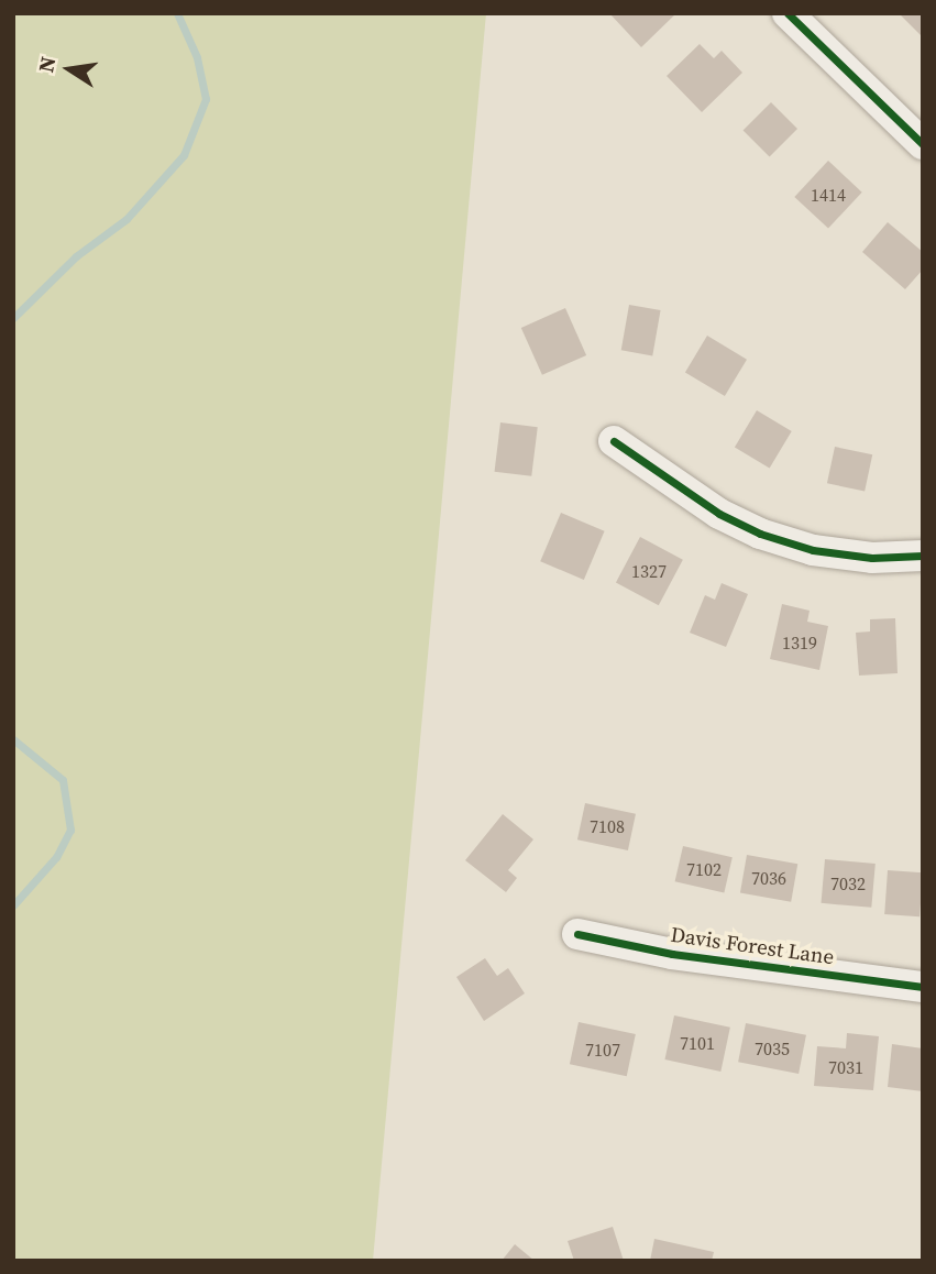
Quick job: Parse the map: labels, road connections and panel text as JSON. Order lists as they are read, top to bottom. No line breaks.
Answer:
{"streets":{"street":["Davis Forest Lane"]},"house_numbers":["1414","1327","1319","7108","7102","7036","7032","7101","7035","7107","7031"],"north":"left"}
